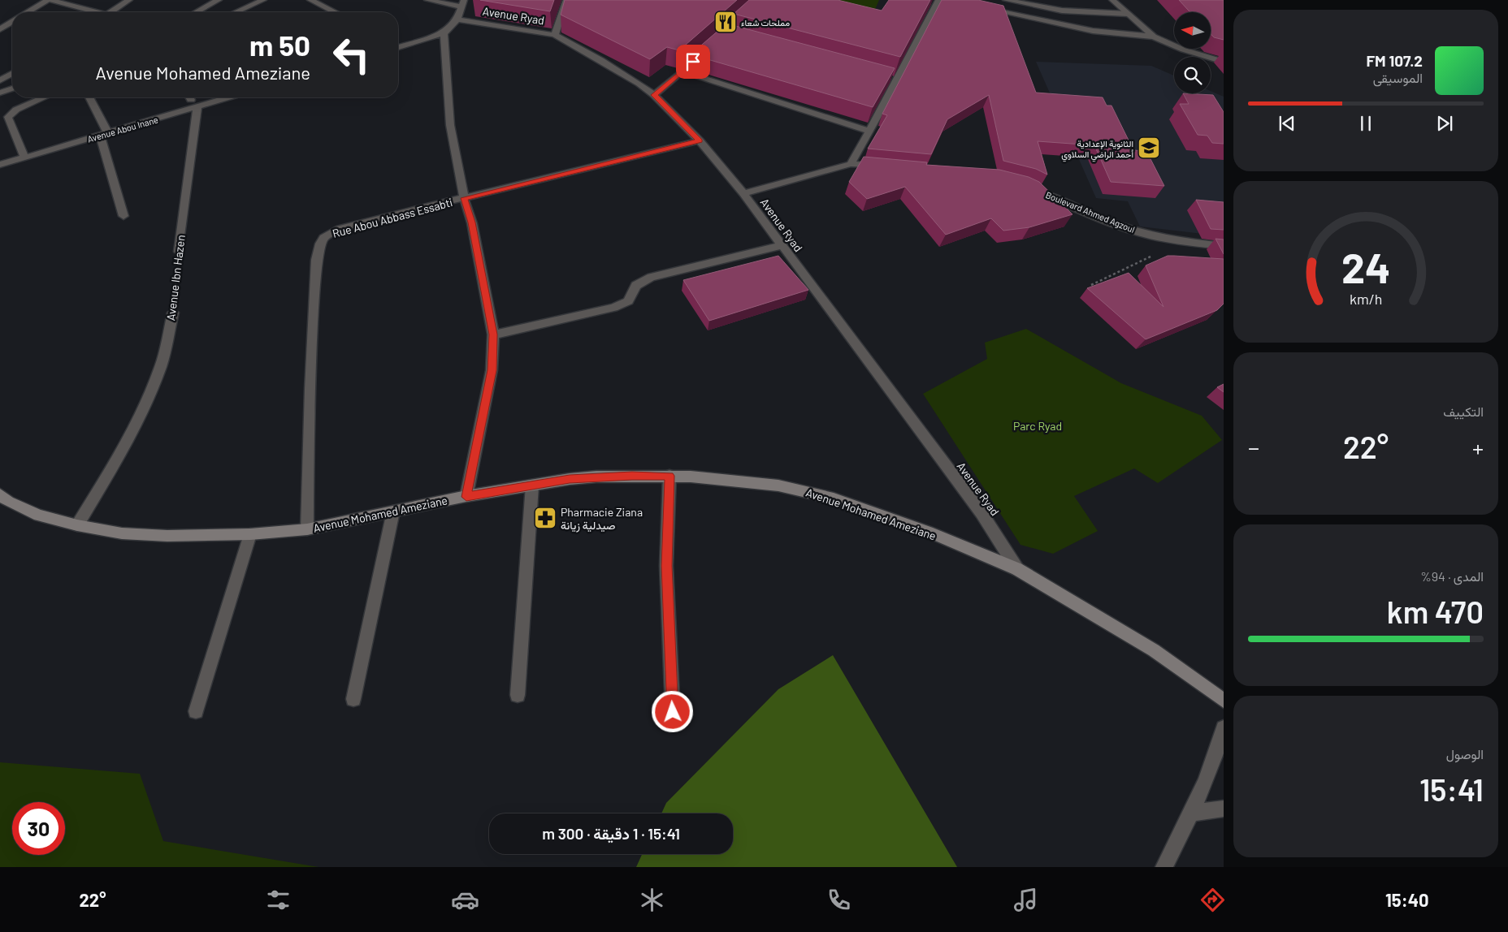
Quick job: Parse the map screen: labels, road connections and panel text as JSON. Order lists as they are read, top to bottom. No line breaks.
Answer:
{"streets":{"street":["Avenue Ryad","Avenue Abou Inane","Boulevard Ahmed Agzoul","Rue Abou Abbass Essabti","Avenue Ibn Hazen","Avenue Mohamed Ameziane"]},"crossings":[["Avenue Ryad","Rue Abou Abbass Essabti"],["Avenue Ryad","Avenue Mohamed Ameziane"],["Avenue Abou Inane","Avenue Ibn Hazen"],["Rue Abou Abbass Essabti","Avenue Mohamed Ameziane"],["Avenue Ibn Hazen","Avenue Mohamed Ameziane"]],"parks":["Parc Ryad"],"places":{"restaurant":["مملحات شعاء"],"school or university":["الثانوية الإعدادية أحمد الراضي السلاوي"],"pharmacy":["Pharmacie Ziana صيدلية زيانة"]},"north":"left","page":{"turn":["50 m","Avenue Mohamed Ameziane"],"song":["107.2 FM","الموسيقى"],"tile":["التكييف",["المدى · 94%","470 km"],["الوصول","15:41"]],"heat":["−","22°","+"],"limit":"30","trip":"15:41 · 1 دقيقة · 300 m","tabs":["15:40","22°"],"gauge":["24","km/h"]}}
